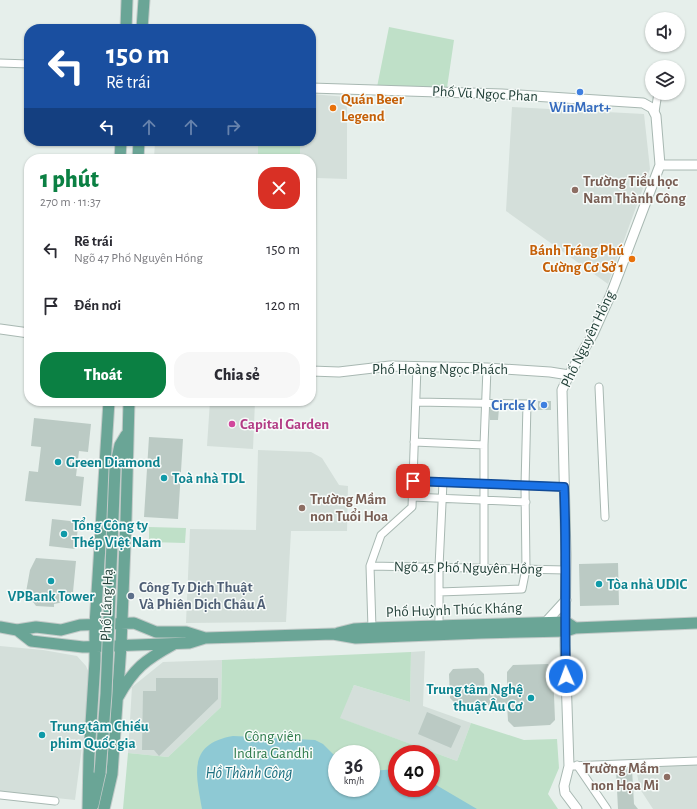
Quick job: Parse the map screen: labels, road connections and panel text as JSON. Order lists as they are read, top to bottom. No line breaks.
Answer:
{"streets":{"main road":["Phố Láng Hạ","Phố Huỳnh Thúc Kháng"],"street":["Phố Vũ Ngọc Phan","Phố Nguyên Hồng","Phố Hoàng Ngọc Phách","Ngõ 45 Phố Nguyên Hồng"]},"crossings":[["Phố Vũ Ngọc Phan","Phố Nguyên Hồng"],["Phố Nguyên Hồng","Phố Hoàng Ngọc Phách"],["Phố Nguyên Hồng","Ngõ 45 Phố Nguyên Hồng"],["Phố Nguyên Hồng","Phố Huỳnh Thúc Kháng"],["Phố Láng Hạ","Phố Huỳnh Thúc Kháng"]],"water":["Hồ Thành Công"],"parks":["Công viên Indira Gandhi"],"places":["WinMart+","Quán Beer Legend","Trường Tiểu học Nam Thành Công","Bánh Tráng Phú Cường Cơ Sở 1","Circle K","Capital Garden","Green Diamond","Toà nhà TDL","Trường Mầm non Tuổi Hoa","Tổng Công ty Thép Việt Nam","VPBank Tower","Tòa nhà UDIC","Công Ty Dịch Thuật Và Phiên Dịch Châu Á","Trung tâm Nghệ thuật Âu Cơ","Trung tâm Chiếu phim Quốc gia","Trường Mầm non Họa Mi"],"page":{"turn":["150 m","Rẽ trái"],"heading":["1 phút","270 m · 11:37"],"list":[{"name":"Rẽ trái","note":"Ngõ 47 Phố Nguyên Hồng","value":"150 m"},{"name":"Đến nơi","value":"120 m"}],"buttons":["Thoát","Chia sẻ"],"speed":"36 km/h","limit":"40"}}
